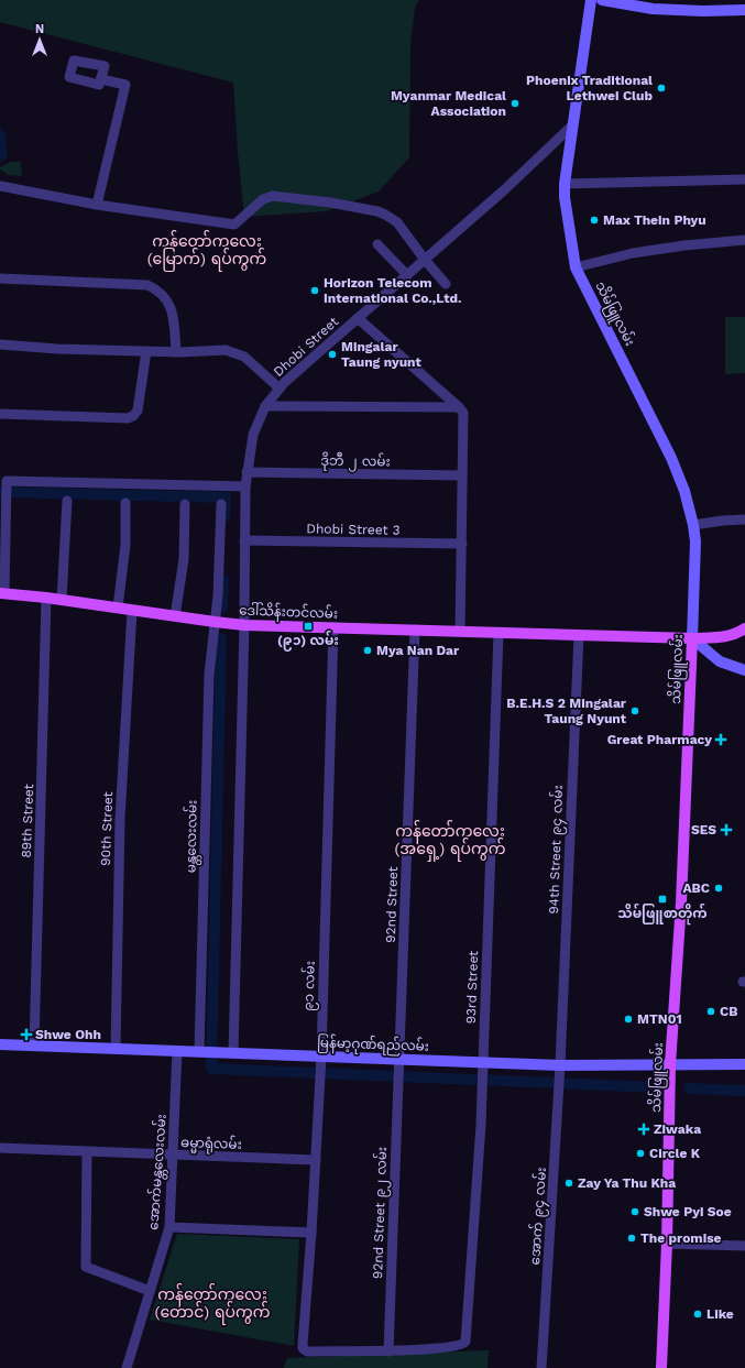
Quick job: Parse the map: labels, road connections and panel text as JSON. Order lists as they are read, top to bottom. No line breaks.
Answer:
{"streets":{"main road":["သိမ်ဖြူလမ်း","ဒေါ်သိန်းတင်လမ်း"],"street":["Dhobi Street","ဒိုဘီ ၂ လမ်း","Dhobi Street 3","89th Street","90th Street","မန္တလေးလမ်း","94th Street ၉၄ လမ်း","92nd Street","၉၁ လမ်း","93rd Street","မြန်မာ့ဂုဏ်ရည်လမ်း","ဓမ္မာရုံလမ်း","အောက်မန္တလေးလမ်း","92nd Street ၉၂ လမ်း","အောက် ၉၄ လမ်း"]},"crossings":[["သိမ်ဖြူလမ်း","Dhobi Street"],["သိမ်ဖြူလမ်း","ဒေါ်သိန်းတင်လမ်း"],["သိမ်ဖြူလမ်း","မြန်မာ့ဂုဏ်ရည်လမ်း"],["Dhobi Street","ဒိုဘီ ၂ လမ်း"],["Dhobi Street","Dhobi Street 3"],["Dhobi Street","ဒေါ်သိန်းတင်လမ်း"],["ဒေါ်သိန်းတင်လမ်း","89th Street"],["ဒေါ်သိန်းတင်လမ်း","90th Street"],["ဒေါ်သိန်းတင်လမ်း","မန္တလေးလမ်း"],["ဒေါ်သိန်းတင်လမ်း","94th Street ၉၄ လမ်း"],["ဒေါ်သိန်းတင်လမ်း","92nd Street"],["ဒေါ်သိန်းတင်လမ်း","၉၁ လမ်း"],["ဒေါ်သိန်းတင်လမ်း","93rd Street"],["89th Street","မြန်မာ့ဂုဏ်ရည်လမ်း"],["90th Street","မြန်မာ့ဂုဏ်ရည်လမ်း"],["မန္တလေးလမ်း","မြန်မာ့ဂုဏ်ရည်လမ်း"],["94th Street ၉၄ လမ်း","မြန်မာ့ဂုဏ်ရည်လမ်း"],["94th Street ၉၄ လမ်း","အောက် ၉၄ လမ်း"],["92nd Street","မြန်မာ့ဂုဏ်ရည်လမ်း"],["92nd Street","92nd Street ၉၂ လမ်း"],["၉၁ လမ်း","93rd Street"],["၉၁ လမ်း","မြန်မာ့ဂုဏ်ရည်လမ်း"],["၉၁ လမ်း","ဓမ္မာရုံလမ်း"],["၉၁ လမ်း","92nd Street ၉၂ လမ်း"],["93rd Street","မြန်မာ့ဂုဏ်ရည်လမ်း"],["93rd Street","92nd Street ၉၂ လမ်း"],["မြန်မာ့ဂုဏ်ရည်လမ်း","အောက်မန္တလေးလမ်း"],["မြန်မာ့ဂုဏ်ရည်လမ်း","အောက် ၉၄ လမ်း"],["ဓမ္မာရုံလမ်း","အောက်မန္တလေးလမ်း"]],"districts":["ကန်တော်ကလေး (မြောက်) ရပ်ကွက်","ကန်တော်ကလေး (အရှေ့) ရပ်ကွက်","ကန်တော်ကလေး (တောင်) ရပ်ကွက်"],"places":{"other":["Phoenix Traditional Lethwei Club","Myanmar Medical Association","Max Thein Phyu","Horizon Telecom International Co.,Ltd.","Mingalar Taung nyunt","Mya Nan Dar","B.E.H.S 2 Mingalar Taung Nyunt","ABC","CB","MTN01","Circle K","Zay Ya Thu Kha","Shwe Pyi Soe","The promise","Like"],"transit":["(၉၁) လမ်း","သိမ်ဖြူစာတိုက်"],"health":["Great Pharmacy","SES","Shwe Ohh","Ziwaka"]},"north":"top"}
